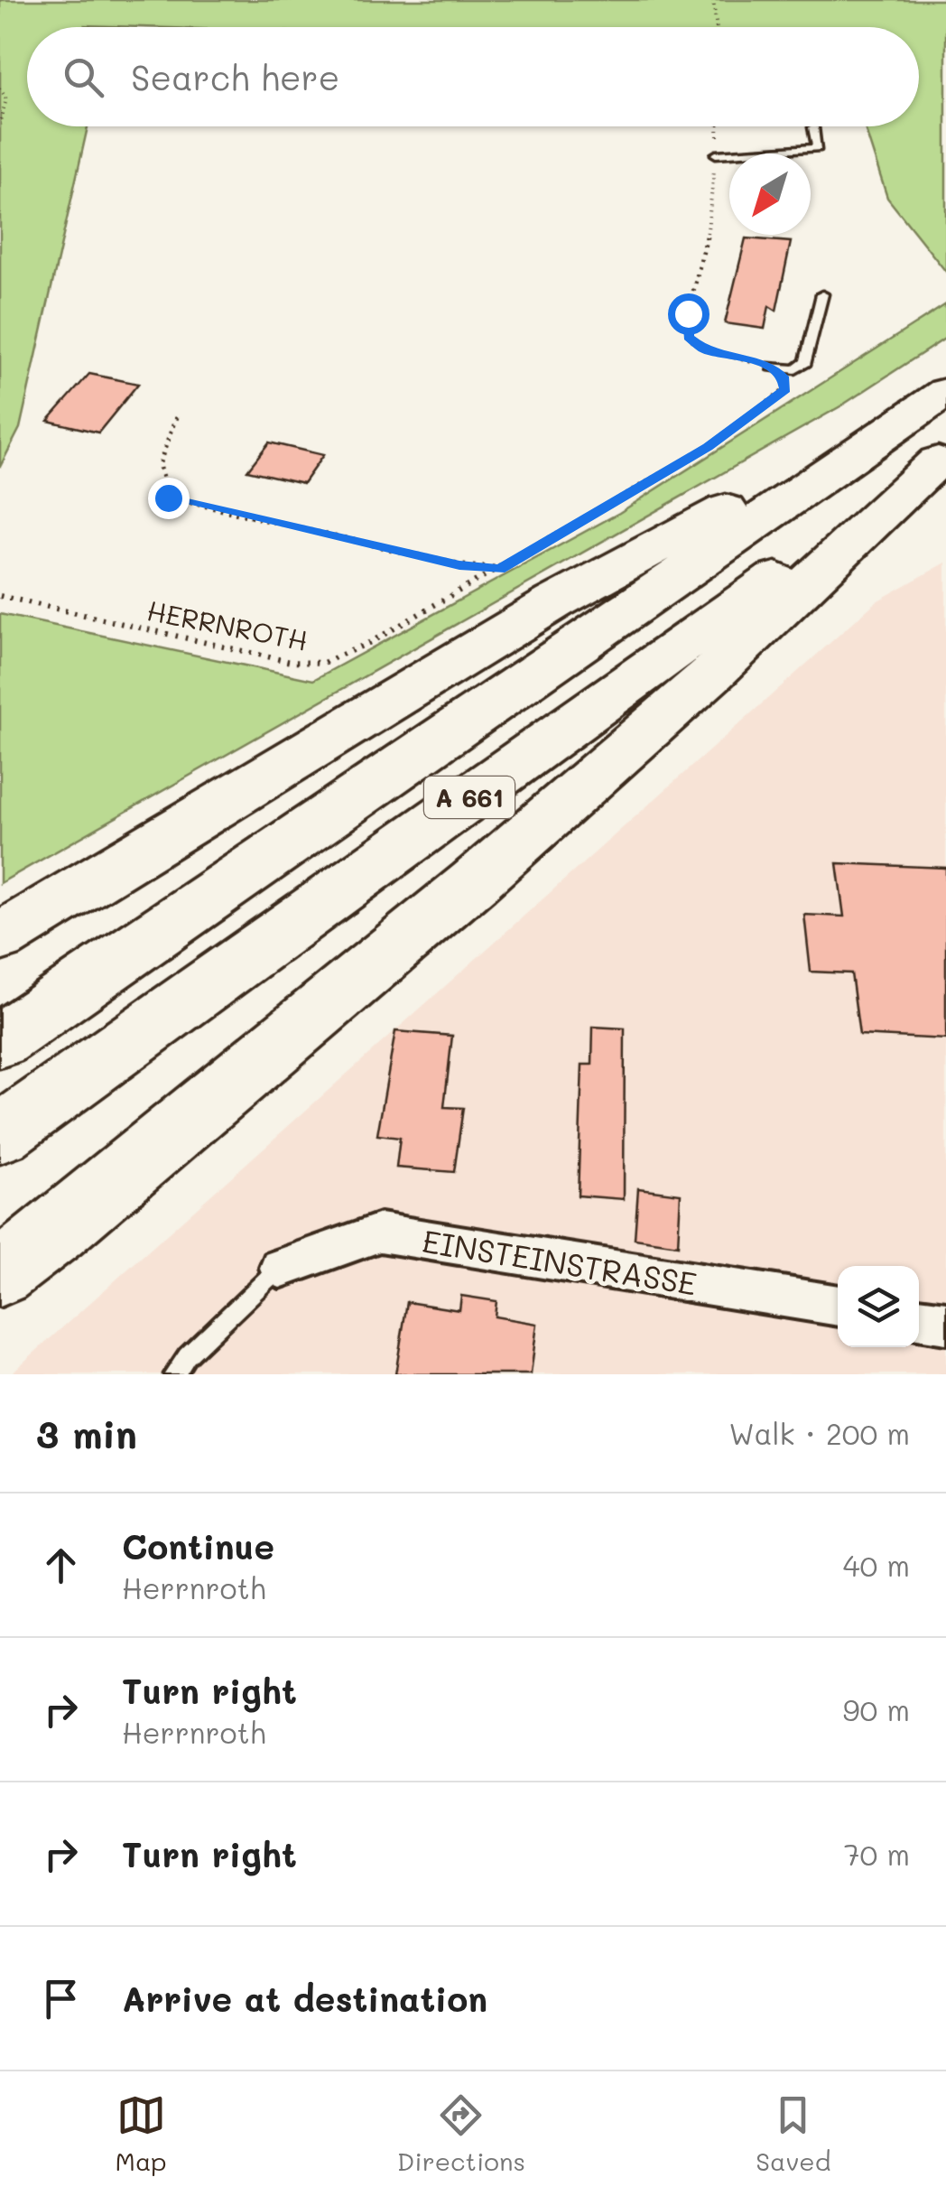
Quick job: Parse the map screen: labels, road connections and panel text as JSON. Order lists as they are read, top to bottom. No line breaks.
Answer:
{"streets":{"highway":["A 661"],"street":["EINSTEINSTRASSE"],"path":["HERRNROTH"]},"north":"bottom left","page":{"search":"Search here","heading":["3 min","Walk · 200 m"],"list":[["Continue","Herrnroth","40 m"],["Turn right","Herrnroth","90 m"],["Turn right","70 m"],"Arrive at destination"],"nav":["Map","Directions","Saved"]}}
